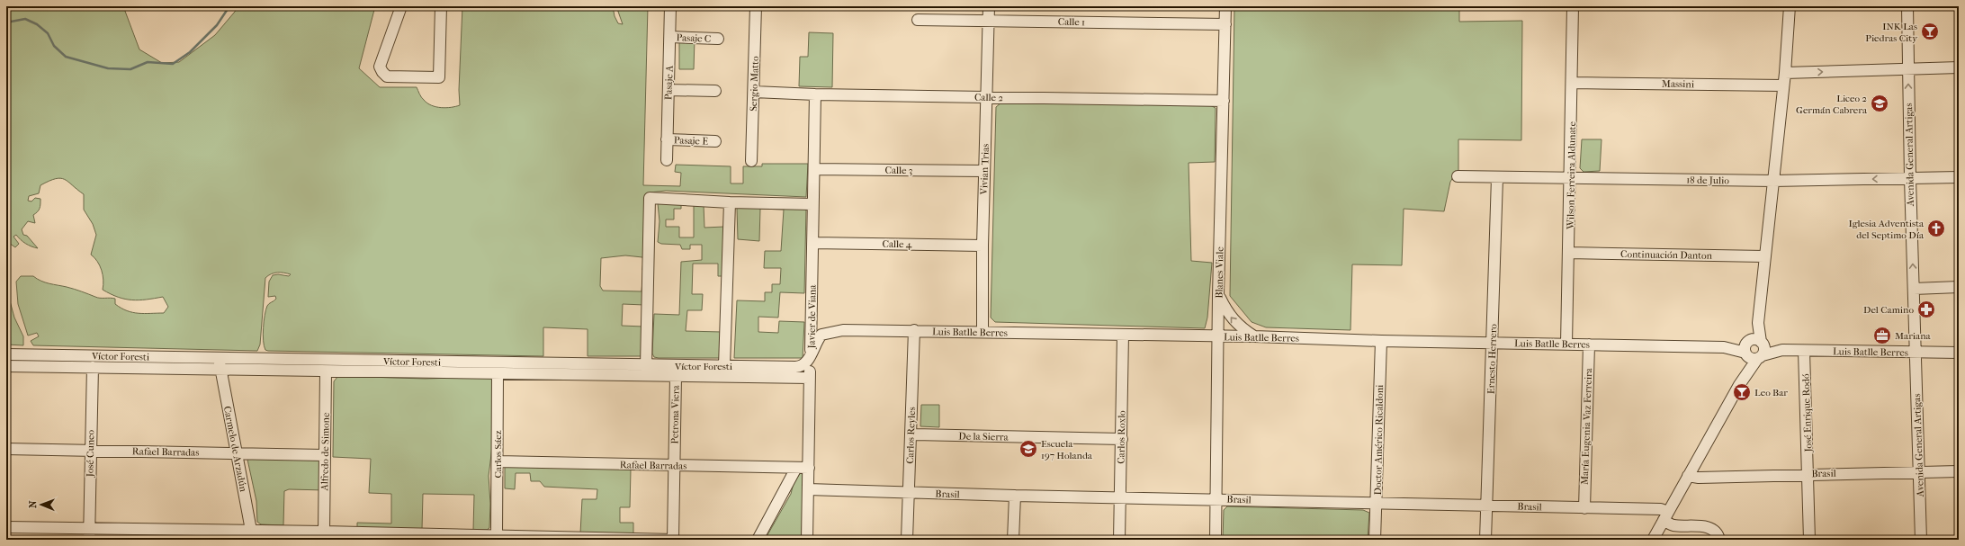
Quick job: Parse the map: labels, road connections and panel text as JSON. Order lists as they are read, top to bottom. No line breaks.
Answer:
{"streets":{"street":["Calle 1","Pasaje C","Pasaje A","Sergio Matto","Massini","Calle 2","Pasaje E","Avenida General Artigas","Vivian Trias","Calle 3","Wilson Ferreira Aldunate","18 de Julio","Calle 4","Continuación Danton","Blanes Viale","Javier de Viana","Luis Batlle Berres","Víctor Foresti","Ernesto Herrero","José Enrique Rodó","Petrona Viera","María Eugenia Vaz Ferreira","Carlos Reyles","De la Sierra","Carlos Roxlo","Doctor Américo Ricaldoni","Carmelo de Arzadún","Rafael Barradas","Alfredo de Simone","José Cuneo","Carlos Sáez","Brasil"]},"crossings":[["Calle 1","Vivian Trias"],["Calle 1","Blanes Viale"],["Pasaje C","Pasaje A"],["Pasaje A","Pasaje E"],["Sergio Matto","Calle 2"],["Massini","Wilson Ferreira Aldunate"],["Calle 2","Vivian Trias"],["Calle 2","Blanes Viale"],["Calle 2","Javier de Viana"],["Avenida General Artigas","18 de Julio"],["Avenida General Artigas","Luis Batlle Berres"],["Avenida General Artigas","Brasil"],["Vivian Trias","Calle 3"],["Vivian Trias","Calle 4"],["Vivian Trias","Luis Batlle Berres"],["Calle 3","Javier de Viana"],["Wilson Ferreira Aldunate","18 de Julio"],["Wilson Ferreira Aldunate","Continuación Danton"],["Wilson Ferreira Aldunate","Luis Batlle Berres"],["18 de Julio","Ernesto Herrero"],["Calle 4","Javier de Viana"],["Blanes Viale","Luis Batlle Berres"],["Blanes Viale","Brasil"],["Javier de Viana","Luis Batlle Berres"],["Javier de Viana","Víctor Foresti"],["Javier de Viana","Rafael Barradas"],["Javier de Viana","Brasil"],["Luis Batlle Berres","Víctor Foresti"],["Luis Batlle Berres","Ernesto Herrero"],["Luis Batlle Berres","José Enrique Rodó"],["Luis Batlle Berres","María Eugenia Vaz Ferreira"],["Luis Batlle Berres","Carlos Reyles"],["Luis Batlle Berres","Carlos Roxlo"],["Luis Batlle Berres","Doctor Américo Ricaldoni"],["Víctor Foresti","Petrona Viera"],["Víctor Foresti","Carmelo de Arzadún"],["Víctor Foresti","Alfredo de Simone"],["Víctor Foresti","José Cuneo"],["Víctor Foresti","Carlos Sáez"],["Ernesto Herrero","Brasil"],["José Enrique Rodó","Brasil"],["Petrona Viera","Rafael Barradas"],["María Eugenia Vaz Ferreira","Brasil"],["Carlos Reyles","De la Sierra"],["Carlos Reyles","Brasil"],["De la Sierra","Carlos Roxlo"],["Carlos Roxlo","Brasil"],["Doctor Américo Ricaldoni","Brasil"],["Carmelo de Arzadún","Rafael Barradas"],["Rafael Barradas","Alfredo de Simone"],["Rafael Barradas","José Cuneo"],["Rafael Barradas","Carlos Sáez"]],"one_way":["Avenida General Artigas"],"places":{"bar":["INK Las Piedras City","Leo Bar"],"school or university":["Liceo 2 Germán Cabrera","Escuela 197 Holanda"],"church":["Iglesia Adventista del Septimo Día"],"pharmacy":["Del Camino"],"office":["Mariana"]},"north":"left"}
